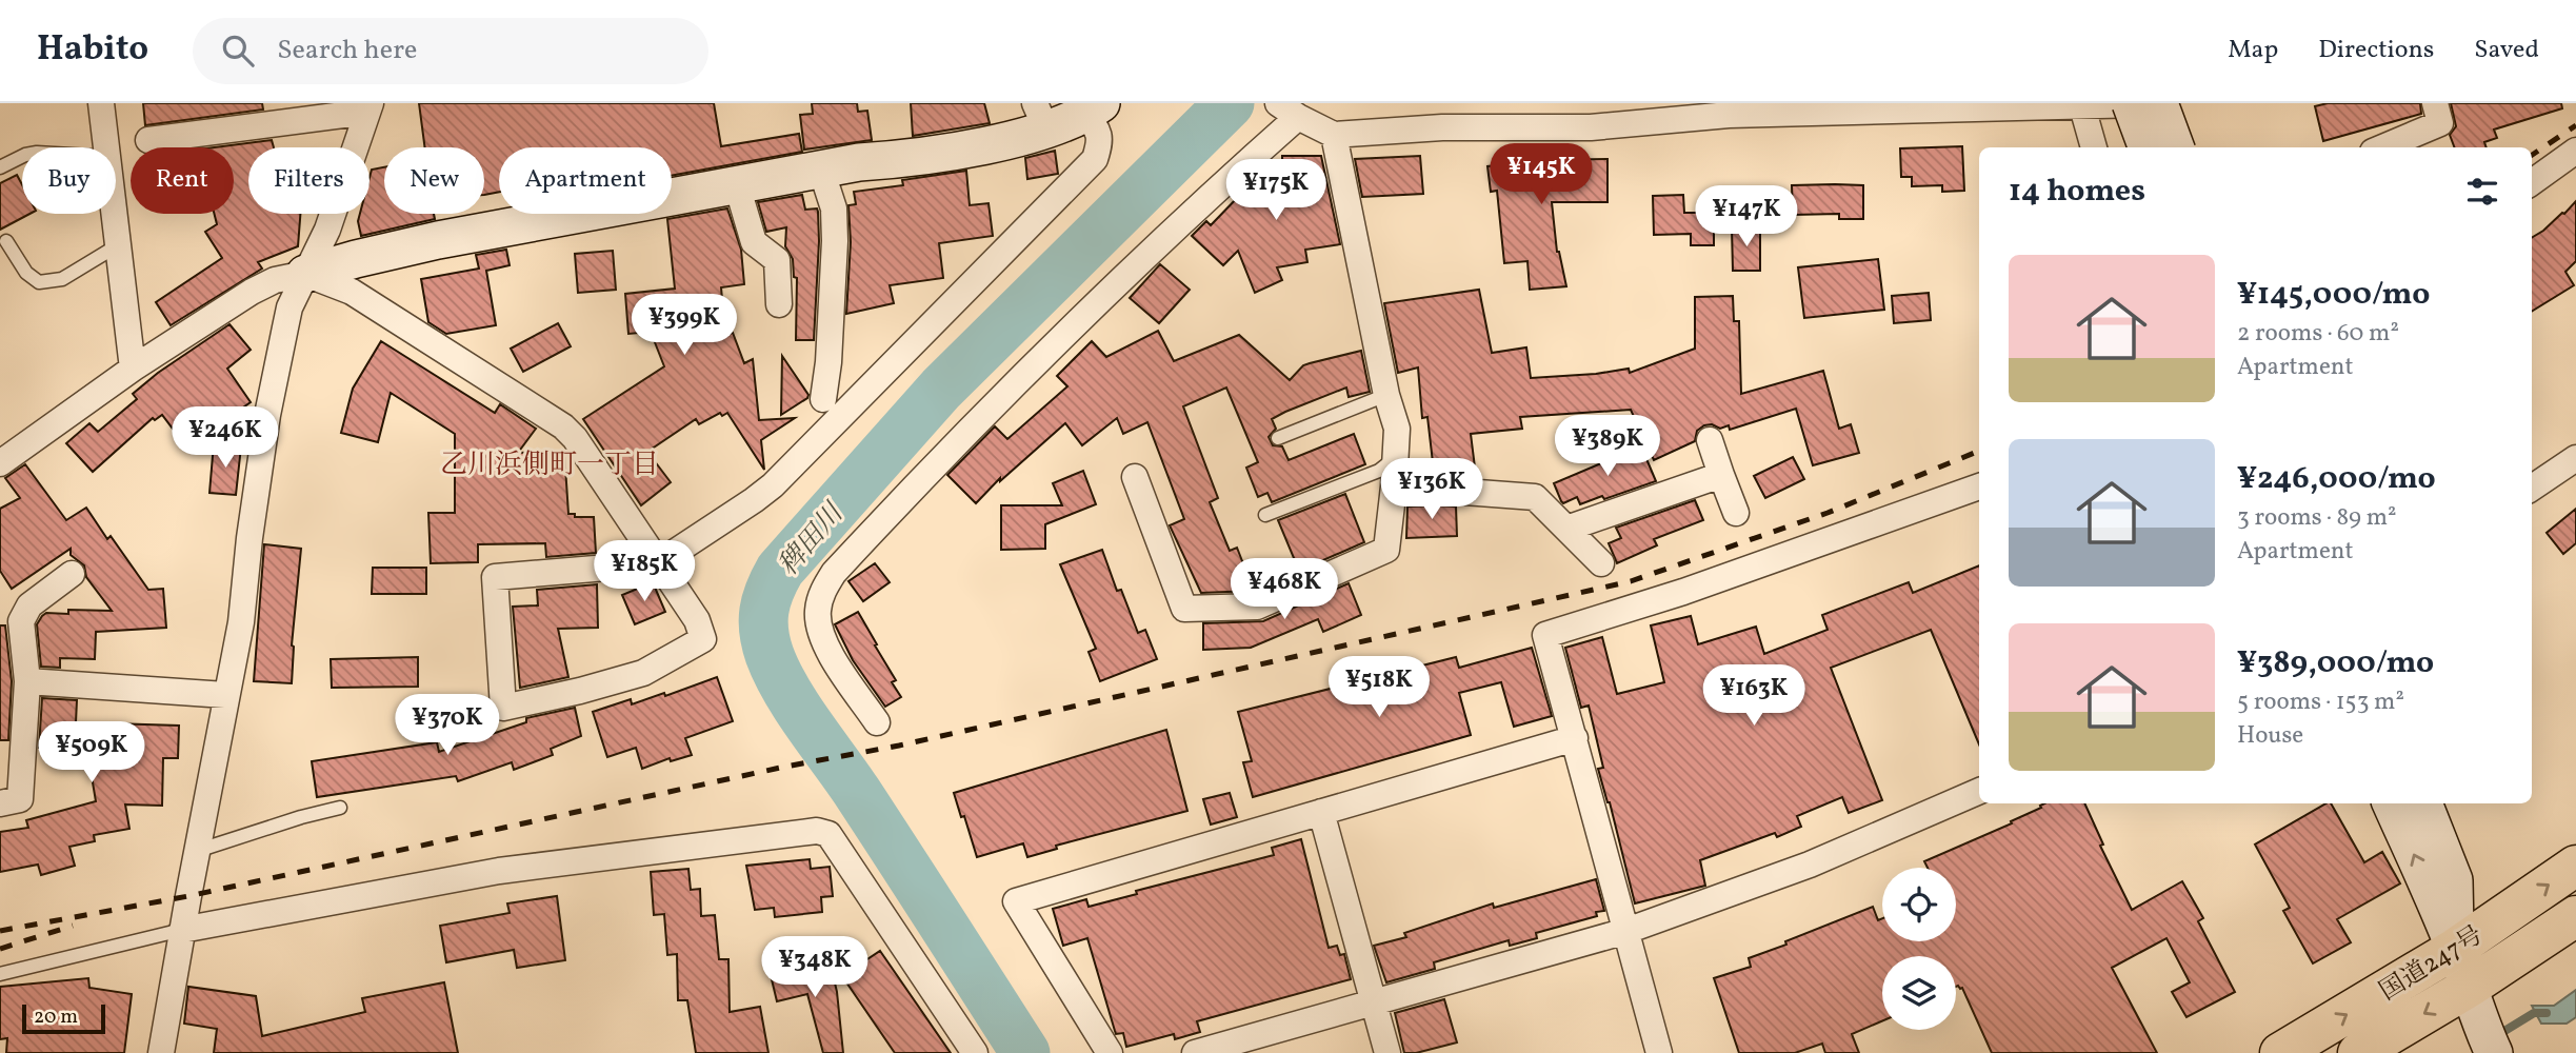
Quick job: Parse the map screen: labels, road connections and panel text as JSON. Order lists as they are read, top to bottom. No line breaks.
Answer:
{"streets":{"highway":["国道247号"]},"districts":["乙川浜側町一丁目"],"water":["稗田川"],"scale_bar":"20 m","page":{"header":"Habito","search":"Search here","nav":["Map","Directions","Saved"],"price":["¥145K","¥175K","¥147K","¥399K","¥246K","¥389K","¥136K","¥185K","¥468K","¥518K","¥163K","¥370K","¥509K","¥348K"],"chip":["Buy","Rent","Filters","New","Apartment"],"heading":"14 homes","list":[{"name":"¥145,000/mo","note":"2 rooms · 60 m² · Apartment"},{"name":"¥246,000/mo","note":"3 rooms · 89 m² · Apartment"},{"name":"¥389,000/mo","note":"5 rooms · 153 m² · House"}],"scale":"20 m"}}
